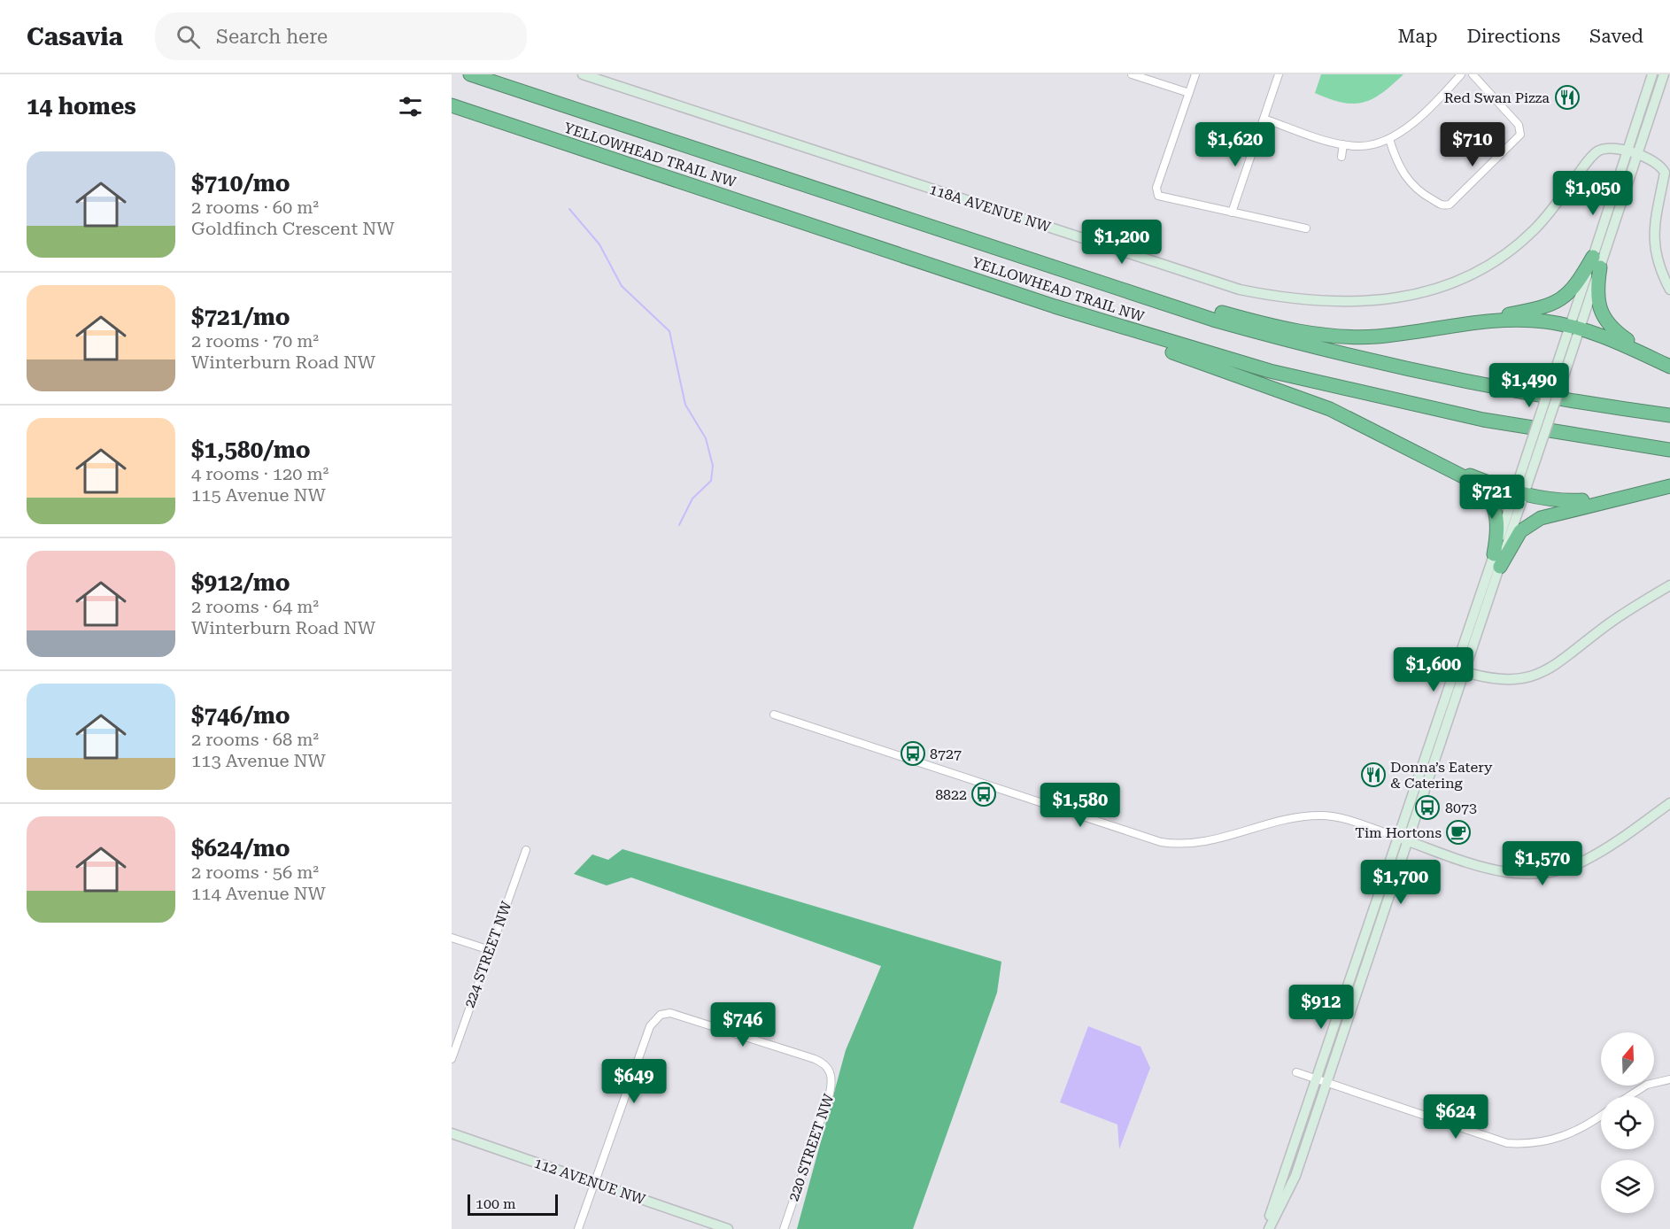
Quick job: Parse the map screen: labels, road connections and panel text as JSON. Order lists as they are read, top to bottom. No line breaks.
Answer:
{"streets":{"highway":["YELLOWHEAD TRAIL NW"],"street":["118A AVENUE NW","224 STREET NW","220 STREET NW","112 AVENUE NW"]},"crossings":[["220 STREET NW","112 AVENUE NW"]],"places":{"restaurant":["Red Swan Pizza","Donna’s Eatery & Catering"],"bus stop":["8727","8822","8073"],"cafe":["Tim Hortons"]},"scale_bar":"100 m","north":"top","page":{"header":"Casavia","search":"Search here","nav":["Map","Directions","Saved"],"heading":"14 homes","price":["$1,620","$710","$1,050","$1,200","$1,490","$721","$1,600","$1,580","$1,570","$1,700","$912","$746","$649","$624"],"list":[{"name":"$710/mo","note":"2 rooms · 60 m² · Goldfinch Crescent NW"},{"name":"$721/mo","note":"2 rooms · 70 m² · Winterburn Road NW"},{"name":"$1,580/mo","note":"4 rooms · 120 m² · 115 Avenue NW"},{"name":"$912/mo","note":"2 rooms · 64 m² · Winterburn Road NW"},{"name":"$746/mo","note":"2 rooms · 68 m² · 113 Avenue NW"},{"name":"$624/mo","note":"2 rooms · 56 m² · 114 Avenue NW"}],"scale":"100 m"}}
